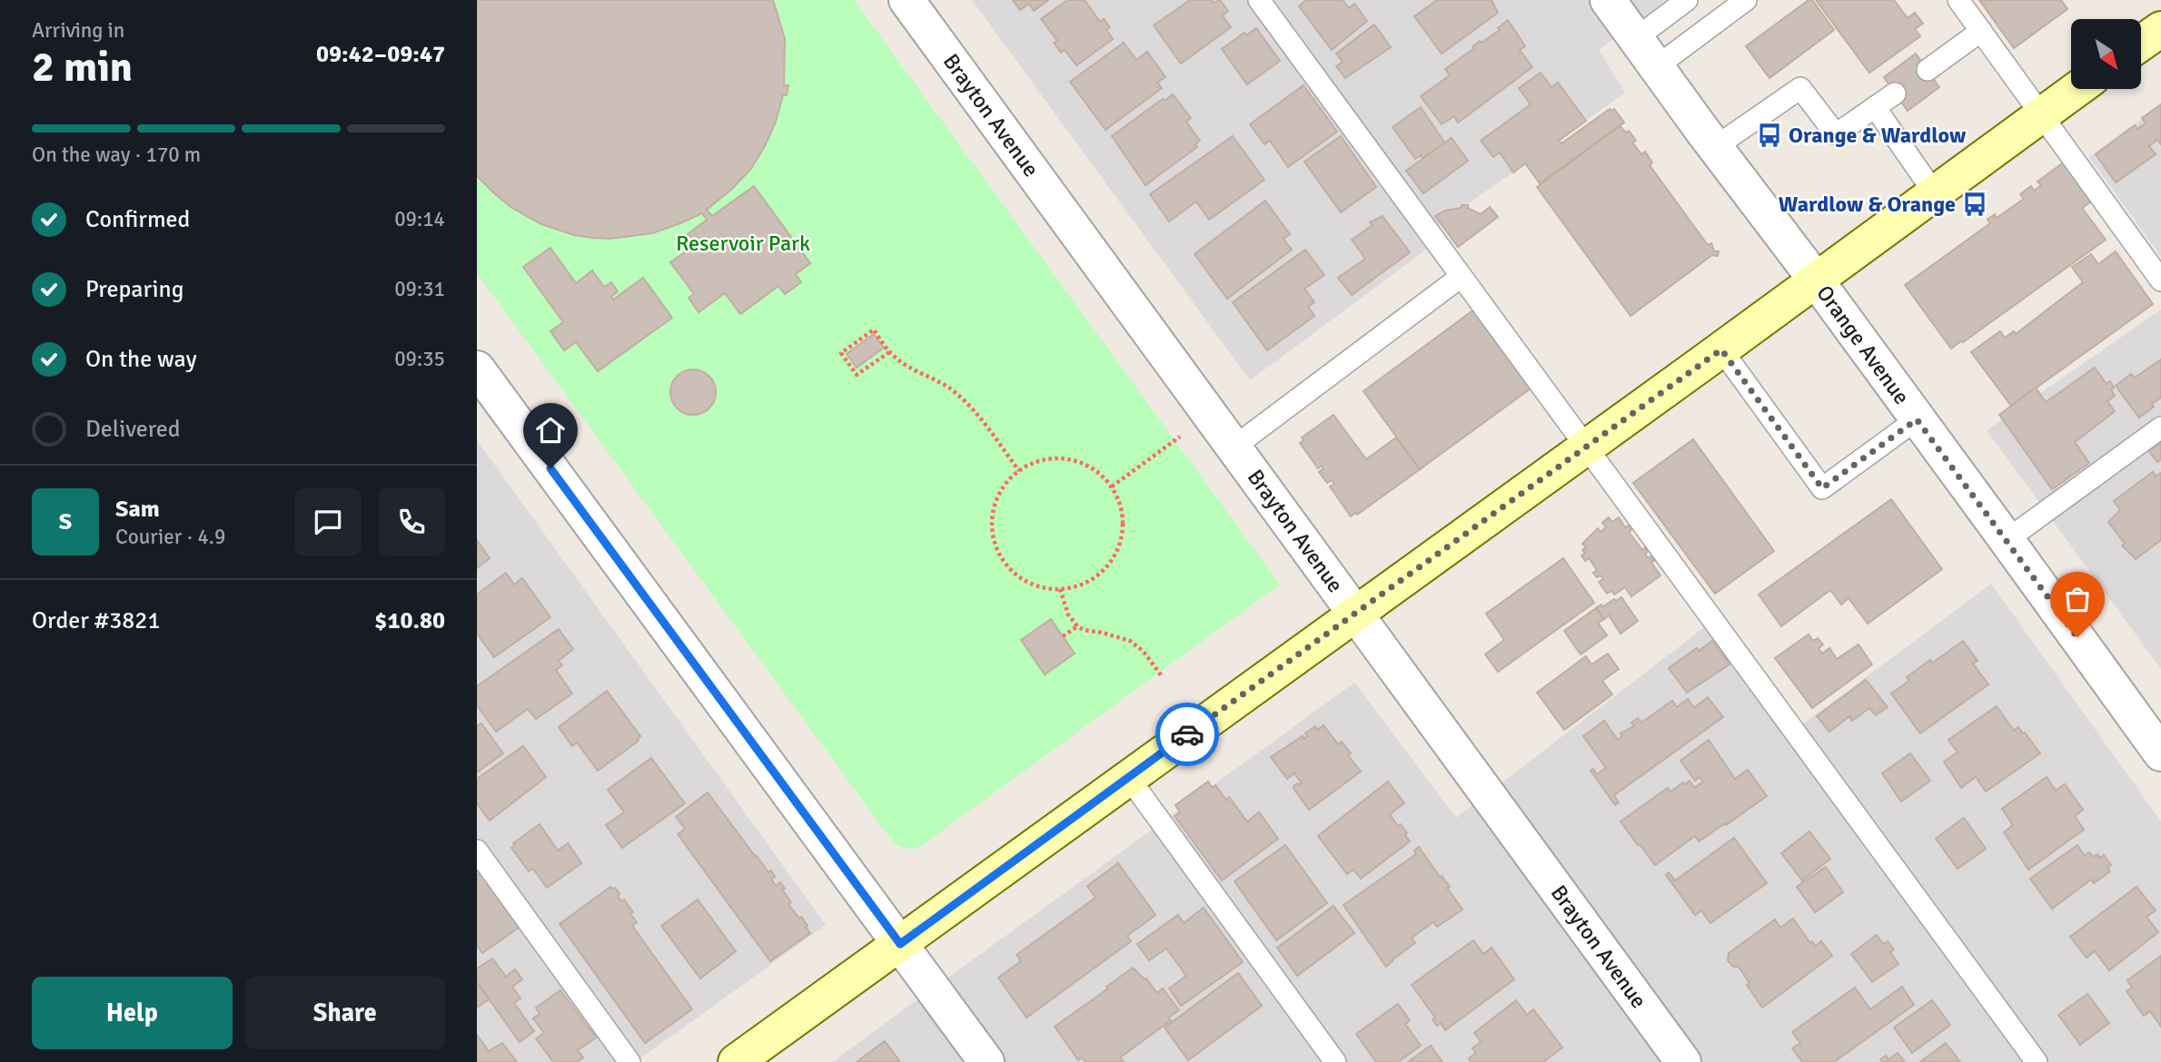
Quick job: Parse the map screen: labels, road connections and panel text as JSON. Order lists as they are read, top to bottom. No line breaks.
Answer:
{"streets":{"street":["Brayton Avenue","Orange Avenue"]},"parks":["Reservoir Park"],"places":{"bus stop":["Orange & Wardlow","Wardlow & Orange"]},"north":"bottom right","page":{"heading":["2 min","Arriving in","09:42–09:47"],"panel":["Sam","Courier · 4.9","Order #3821","$10.80"],"bar":"On the way · 170 m","list":[["Confirmed","09:14"],["Preparing","09:31"],["On the way","09:35"],"Delivered"],"round":"S","buttons":["Help","Share"]}}
